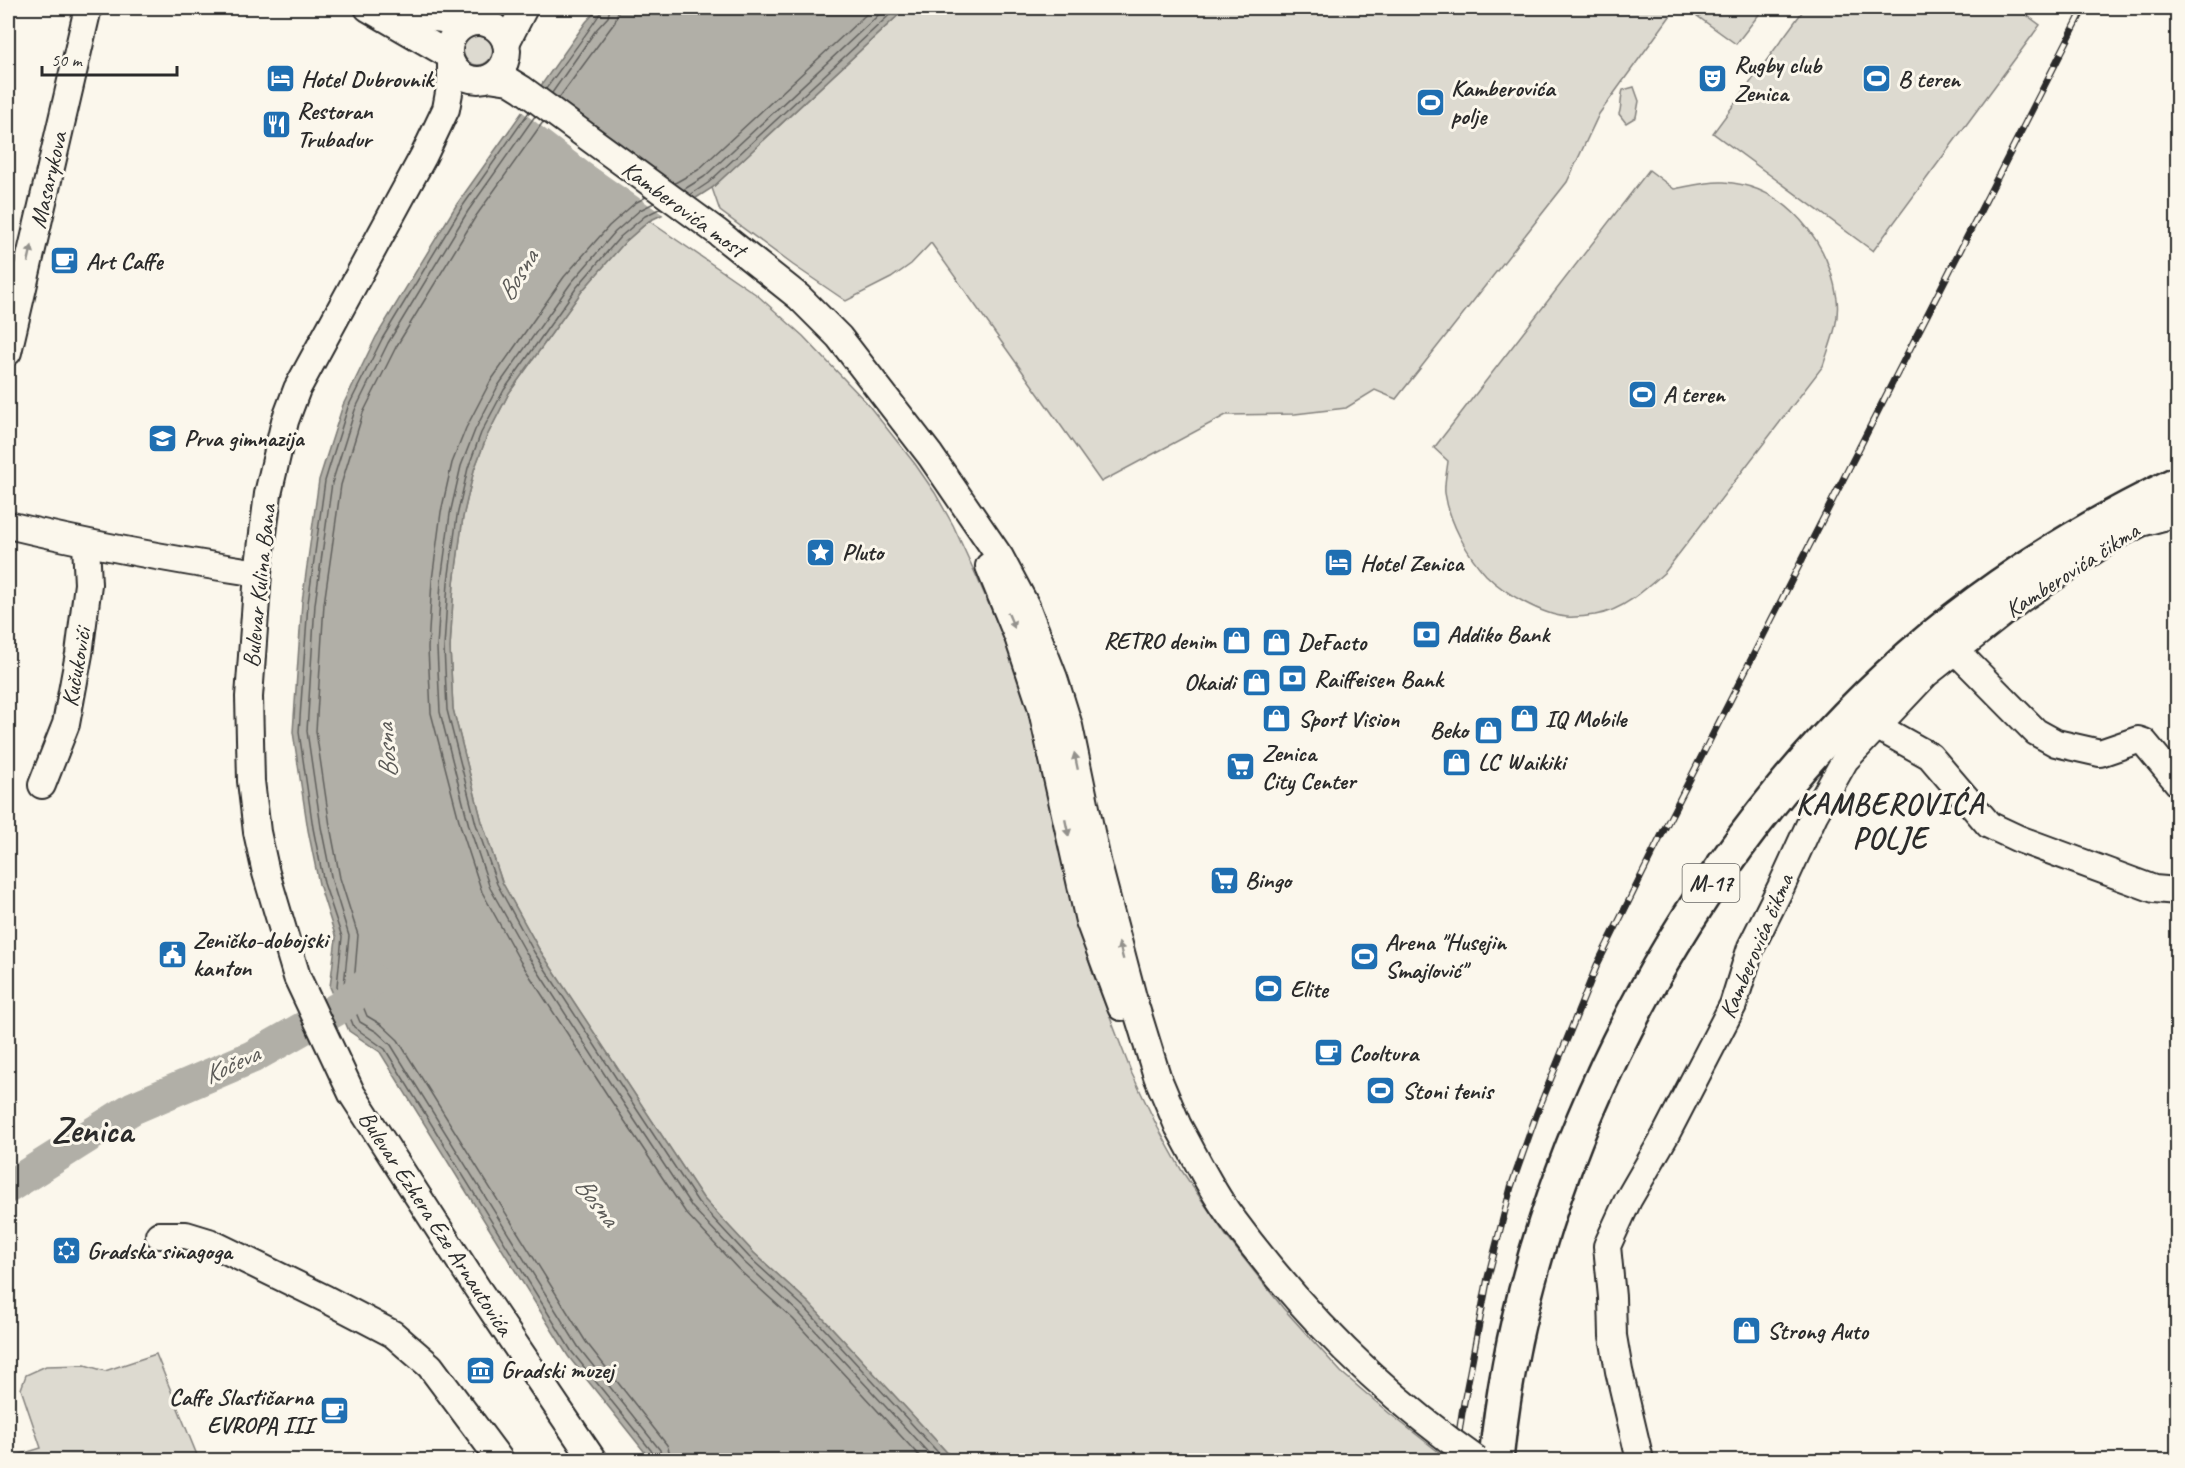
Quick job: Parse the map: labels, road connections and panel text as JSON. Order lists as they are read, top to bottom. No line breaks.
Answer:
{"streets":{"highway":["M-17"],"street":["Masarykova","Kamberovića most","Kamberovića čikma","Bulevar Kulina Bana","Kučukovići","Bulevar Ezhera Eze Arnautovića"]},"crossings":[["Kamberovića most","Bulevar Kulina Bana"],["Bulevar Kulina Bana","Bulevar Ezhera Eze Arnautovića"]],"one_way":["Masarykova"],"districts":["KAMBEROVIĆA POLJE","Zenica"],"water":["Bosna","Kočeva"],"places":{"hotel":["Hotel Dubrovnik","Hotel Zenica"],"theatre":["Rugby club Zenica"],"sports":["B teren","Kamberovića polje","A teren","Arena \"Husejin Smajlović\"","Elite","Stoni tenis"],"restaurant":["Restoran Trubadur"],"cafe":["Art Caffe","Cooltura","Caffe Slastičarna EVROPA III"],"school or university":["Prva gimnazija"],"place":["Pluto"],"bank":["Addiko Bank","Raiffeisen Bank"],"shop":["RETRO denim","DeFacto","Okaidi","Sport Vision","IQ Mobile","Beko","LC Waikiki","Strong Auto"],"supermarket":["Zenica City Center","Bingo"],"public building":["Zeničko-dobojski kanton"],"synagogue":["Gradska sinagoga"],"museum":["Gradski muzej"]},"scale_bar":"50 m"}
